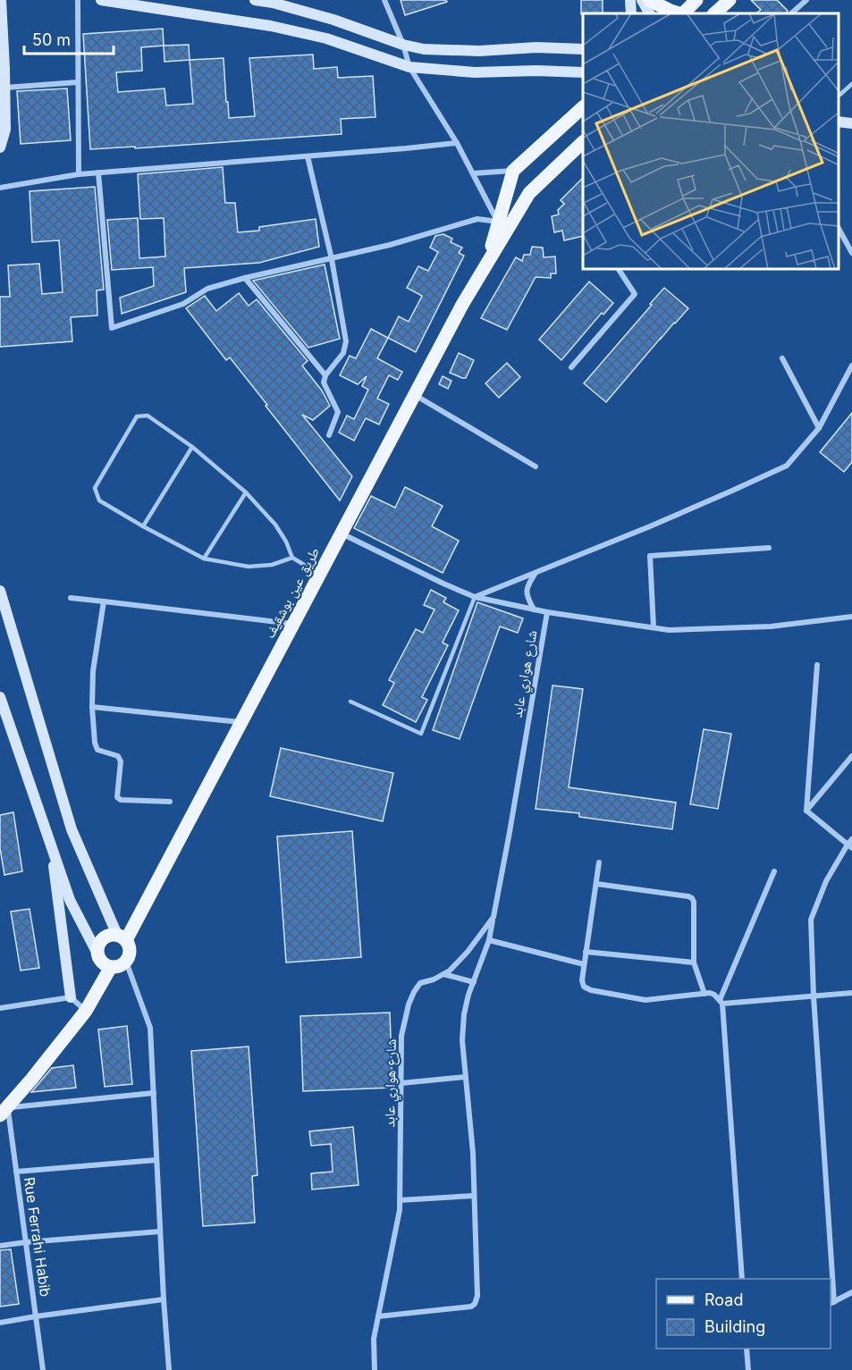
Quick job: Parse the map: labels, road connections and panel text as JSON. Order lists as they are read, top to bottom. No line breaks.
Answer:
{"streets":{"main road":["طريق عين بوشقيف"],"street":["شارع هواري عابد","Rue Ferrahi Habib"]},"legend":["Road","Building"],"scale_bar":"50 m"}
